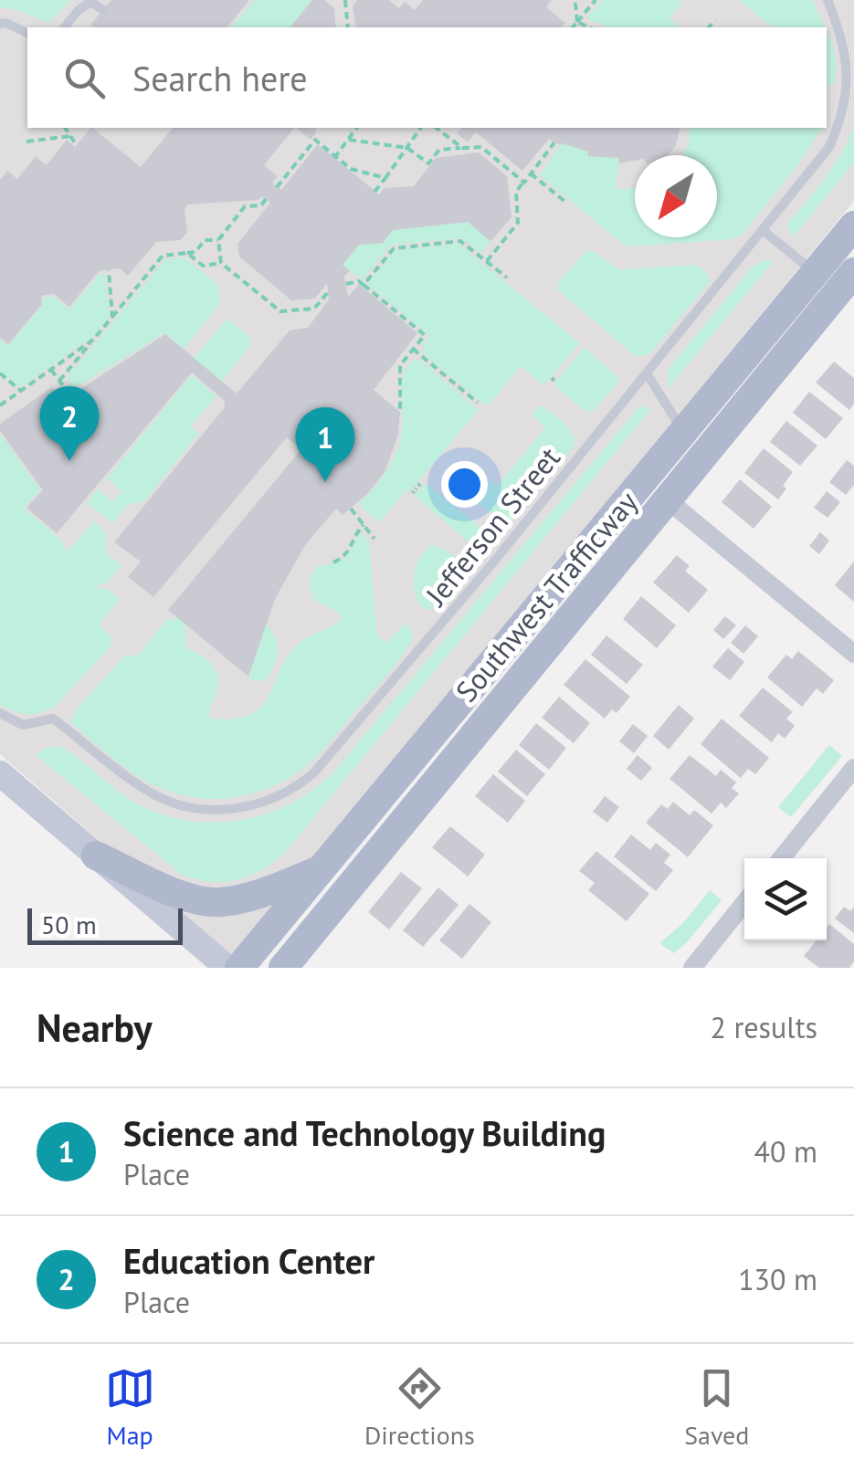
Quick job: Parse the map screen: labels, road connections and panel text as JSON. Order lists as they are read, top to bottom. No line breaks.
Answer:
{"streets":{"main road":["Southwest Trafficway"],"lane":["Jefferson Street"]},"scale_bar":"50 m","north":"bottom left","page":{"search":"Search here","pins":["2","1"],"scale":"50 m","heading":["Nearby","2 results"],"list":[{"mark":"1","name":"Science and Technology Building","note":"Place","value":"40 m"},{"mark":"2","name":"Education Center","note":"Place","value":"130 m"}],"nav":["Map","Directions","Saved"]}}
